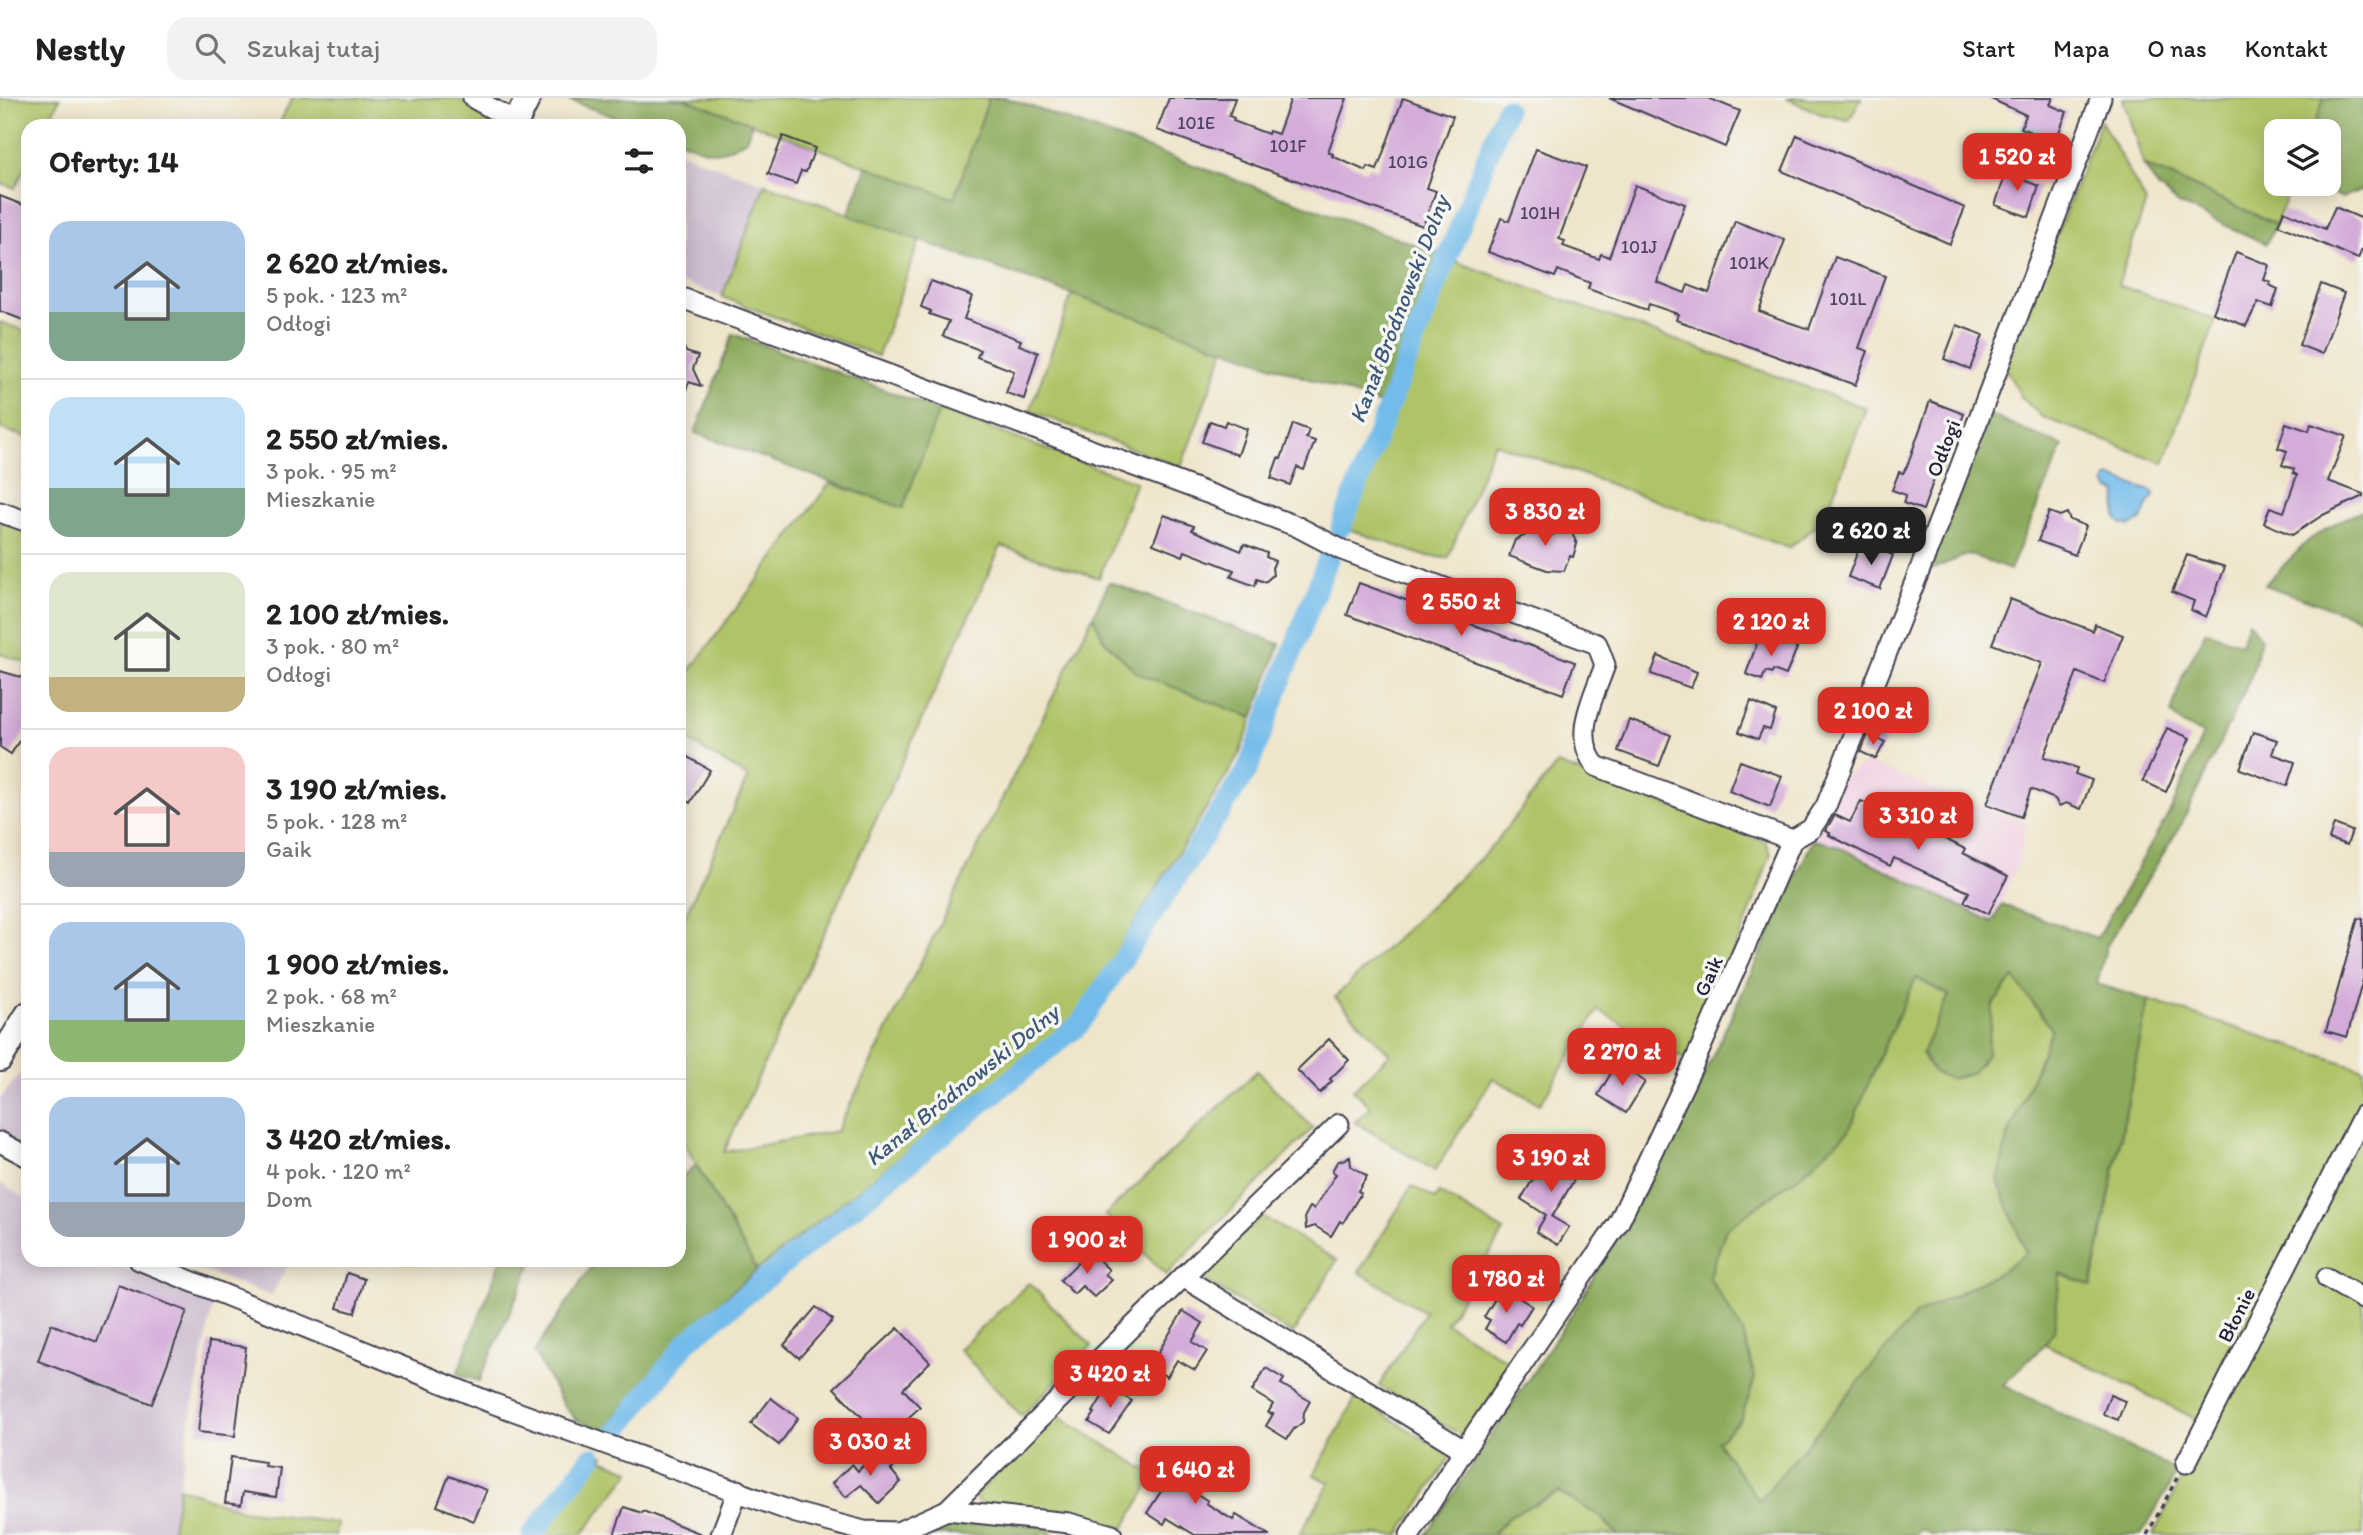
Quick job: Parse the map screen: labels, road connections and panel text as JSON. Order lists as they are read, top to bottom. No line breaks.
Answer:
{"streets":{"street":["Odłogi","Gaik","Błonie"]},"crossings":[["Odłogi","Gaik"]],"water":["Kanał Bródnowski Dolny"],"house_numbers":["101E","101F","101G","101H","101J","101K","101L"],"page":{"header":"Nestly","search":"Szukaj tutaj","nav":["Start","Mapa","O nas","Kontakt"],"heading":"Oferty: 14","price":["1 520 zł","3 830 zł","2 620 zł","2 550 zł","2 120 zł","2 100 zł","3 310 zł","2 270 zł","3 190 zł","1 900 zł","1 780 zł","3 420 zł","3 030 zł","1 640 zł"],"list":[{"name":"2 620 zł/mies.","note":"5 pok. · 123 m² · Odłogi"},{"name":"2 550 zł/mies.","note":"3 pok. · 95 m² · Mieszkanie"},{"name":"2 100 zł/mies.","note":"3 pok. · 80 m² · Odłogi"},{"name":"3 190 zł/mies.","note":"5 pok. · 128 m² · Gaik"},{"name":"1 900 zł/mies.","note":"2 pok. · 68 m² · Mieszkanie"},{"name":"3 420 zł/mies.","note":"4 pok. · 120 m² · Dom"}]}}
